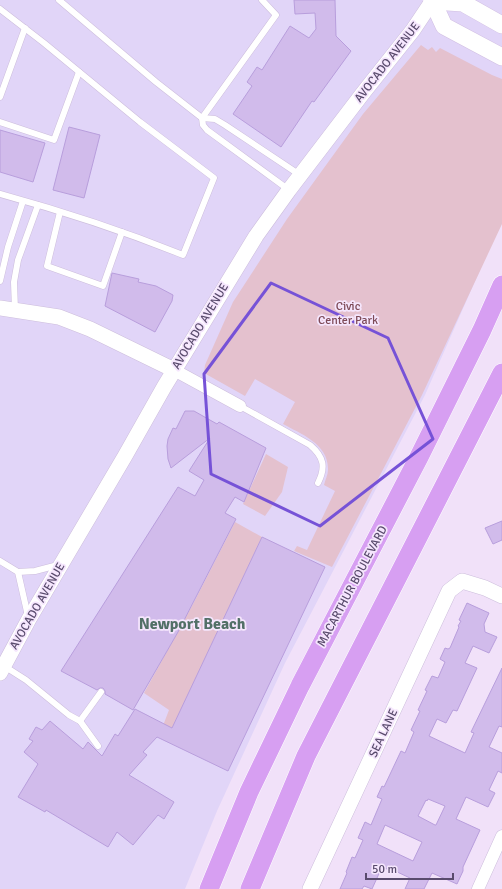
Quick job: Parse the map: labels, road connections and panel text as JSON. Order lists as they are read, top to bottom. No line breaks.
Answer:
{"streets":{"main road":["MACARTHUR BOULEVARD"],"street":["AVOCADO AVENUE","SEA LANE"]},"districts":["Newport Beach"],"parks":["Civic Center Park"],"scale_bar":"50 m"}
